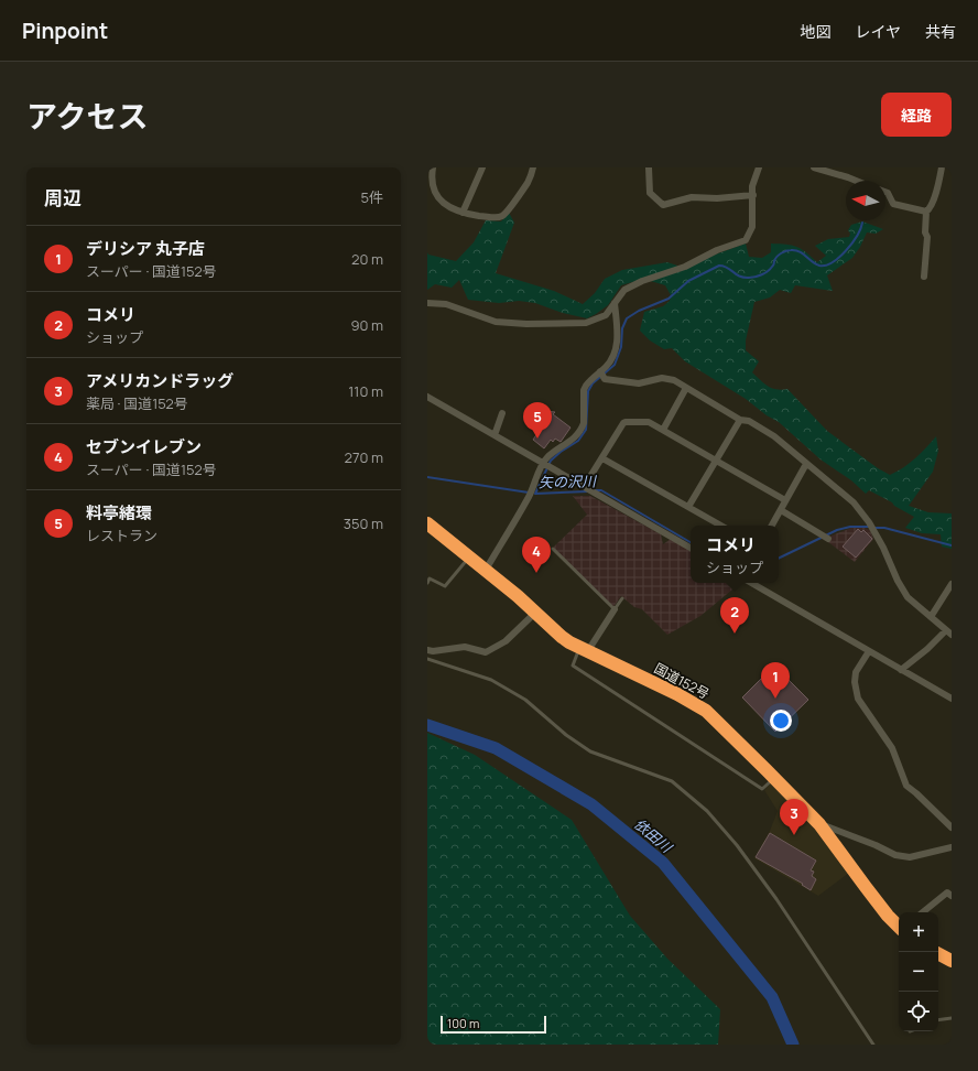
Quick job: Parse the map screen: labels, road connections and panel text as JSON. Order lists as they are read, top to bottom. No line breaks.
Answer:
{"streets":{"highway":["国道152号"]},"water":["矢の沢川","依田川"],"scale_bar":"100 m","north":"left","page":{"header":"Pinpoint","nav":["地図","レイヤ","共有"],"title":"アクセス","buttons":"経路","heading":["周辺","5件"],"list":[{"mark":"1","name":"デリシア 丸子店","note":"スーパー · 国道152号","value":"20 m"},{"mark":"2","name":"コメリ","note":"ショップ","value":"90 m"},{"mark":"3","name":"アメリカンドラッグ","note":"薬局 · 国道152号","value":"110 m"},{"mark":"4","name":"セブンイレブン","note":"スーパー · 国道152号","value":"270 m"},{"mark":"5","name":"料亭緒環","note":"レストラン","value":"350 m"}],"pins":["5","4","2","1","3"],"popup":["コメリ","ショップ"],"map_buttons":["+","−"],"scale":"100 m"}}
